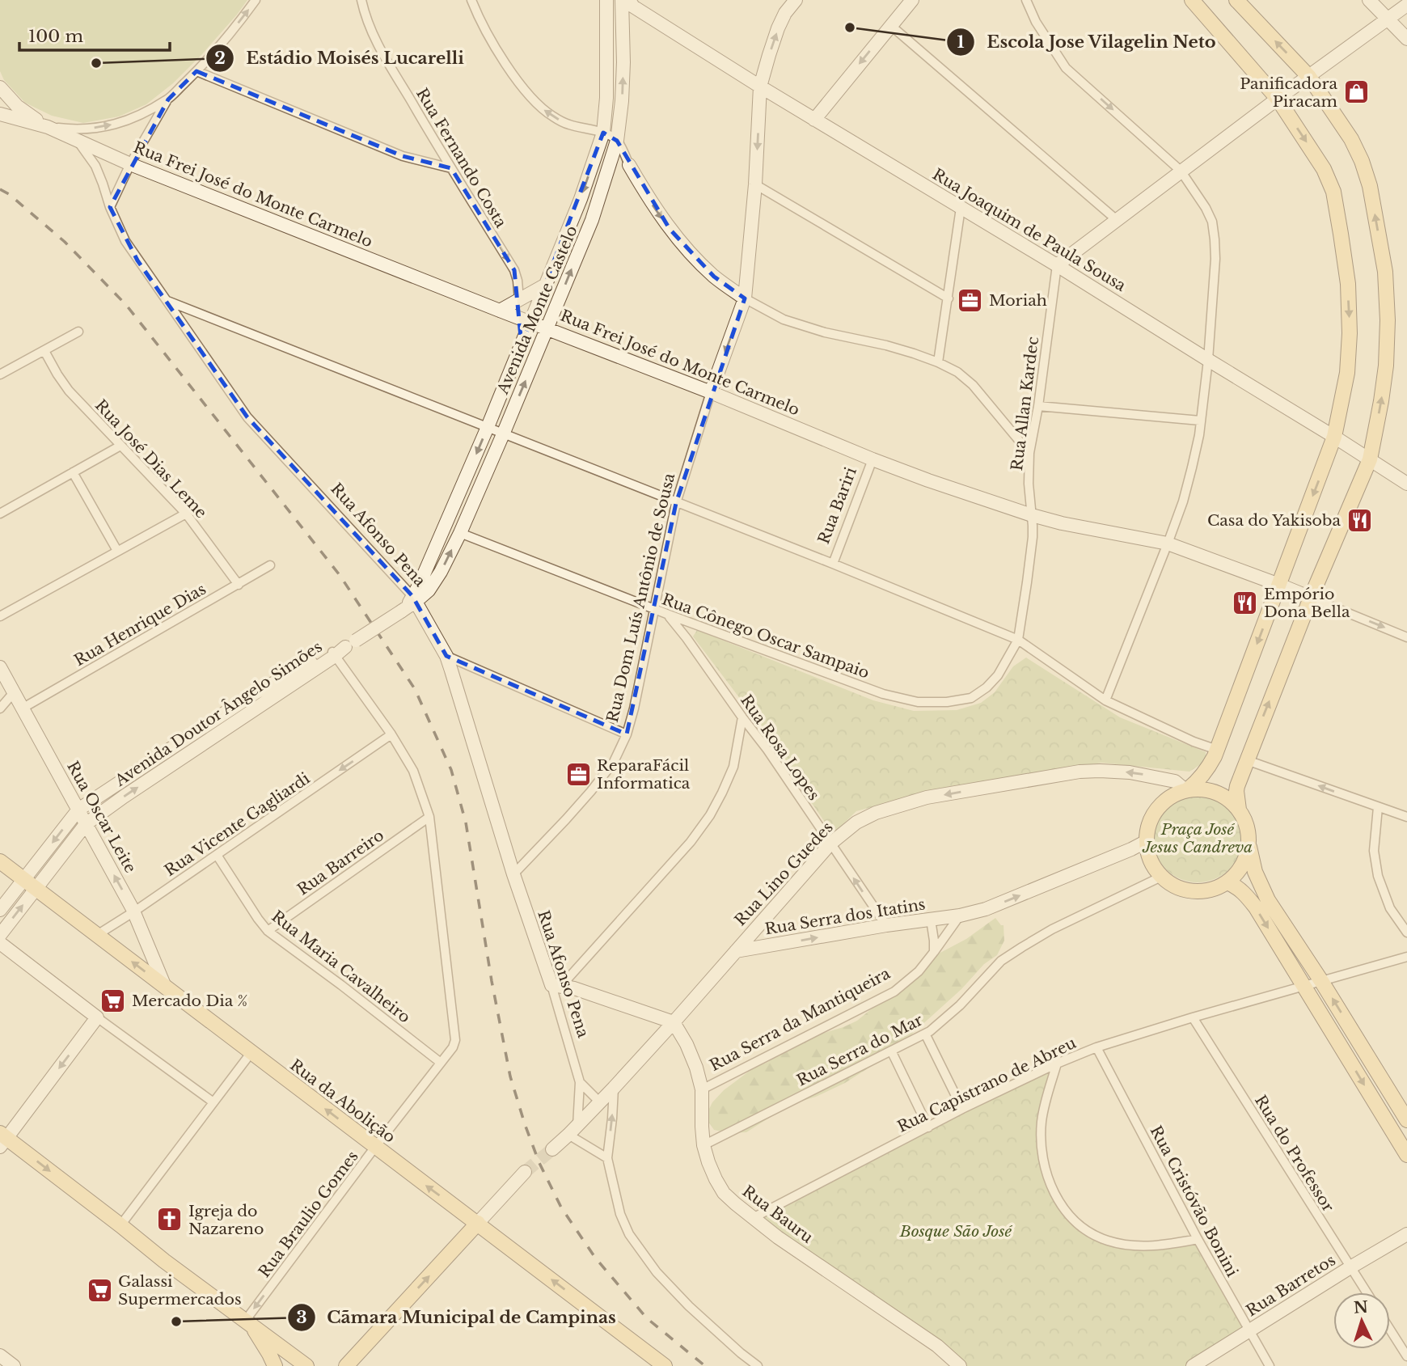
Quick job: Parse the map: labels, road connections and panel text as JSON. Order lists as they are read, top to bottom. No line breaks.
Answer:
{"streets":{"main road":["Rua Frei José do Monte Carmelo","Rua Joaquim de Paula Sousa","Avenida Monte Castelo","Rua Afonso Pena","Rua Dom Luís Antônio de Sousa","Avenida Doutor Ângelo Simões","Rua Oscar Leite","Rua Lino Guedes","Rua Serra dos Itatins","Rua da Abolição","Rua Bauru","Rua Barretos"],"street":["Rua Fernando Costa","Rua Allan Kardec","Rua José Dias Leme","Rua Bariri","Rua Henrique Dias","Rua Cônego Oscar Sampaio","Rua Rosa Lopes","Rua Vicente Gagliardi","Rua Barreiro","Rua Maria Cavalheiro","Rua Serra da Mantiqueira","Rua Serra do Mar","Rua Capistrano de Abreu","Rua do Professor","Rua Cristóvão Bonini","Rua Braulio Gomes"]},"crossings":[["Rua Frei José do Monte Carmelo","Avenida Monte Castelo"],["Rua Frei José do Monte Carmelo","Rua Allan Kardec"],["Rua Frei José do Monte Carmelo","Rua Bariri"],["Rua Frei José do Monte Carmelo","Rua Afonso Pena"],["Rua Frei José do Monte Carmelo","Rua Dom Luís Antônio de Sousa"],["Rua Joaquim de Paula Sousa","Avenida Monte Castelo"],["Rua Joaquim de Paula Sousa","Rua Allan Kardec"],["Rua Joaquim de Paula Sousa","Rua Dom Luís Antônio de Sousa"],["Avenida Monte Castelo","Rua Afonso Pena"],["Avenida Monte Castelo","Rua Cônego Oscar Sampaio"],["Avenida Monte Castelo","Avenida Doutor Ângelo Simões"],["Rua Allan Kardec","Rua Cônego Oscar Sampaio"],["Rua José Dias Leme","Rua Henrique Dias"],["Rua Afonso Pena","Rua Dom Luís Antônio de Sousa"],["Rua Afonso Pena","Rua Lino Guedes"],["Rua Dom Luís Antônio de Sousa","Rua Cônego Oscar Sampaio"],["Rua Henrique Dias","Rua Oscar Leite"],["Rua Cônego Oscar Sampaio","Rua Rosa Lopes"],["Avenida Doutor Ângelo Simões","Rua Oscar Leite"],["Avenida Doutor Ângelo Simões","Rua da Abolição"],["Rua Rosa Lopes","Rua Lino Guedes"],["Rua Rosa Lopes","Rua Serra dos Itatins"],["Rua Oscar Leite","Rua Vicente Gagliardi"],["Rua Oscar Leite","Rua da Abolição"],["Rua Vicente Gagliardi","Rua Maria Cavalheiro"],["Rua Vicente Gagliardi","Rua da Abolição"],["Rua Barreiro","Rua Maria Cavalheiro"],["Rua Barreiro","Rua Braulio Gomes"],["Rua Lino Guedes","Rua Serra dos Itatins"],["Rua Lino Guedes","Rua Serra do Mar"],["Rua Lino Guedes","Rua Bauru"],["Rua Serra dos Itatins","Rua Serra da Mantiqueira"],["Rua Maria Cavalheiro","Rua Braulio Gomes"],["Rua Serra da Mantiqueira","Rua Bauru"],["Rua Serra do Mar","Rua Bauru"],["Rua Capistrano de Abreu","Rua do Professor"],["Rua Capistrano de Abreu","Rua Cristóvão Bonini"],["Rua Capistrano de Abreu","Rua Bauru"],["Rua da Abolição","Rua Braulio Gomes"],["Rua do Professor","Rua Barretos"],["Rua Cristóvão Bonini","Rua Barretos"]],"one_way":["Rua Fernando Costa","Rua Vicente Gagliardi","Rua Serra dos Itatins","Rua da Abolição","Rua Braulio Gomes"],"parks":["Praça José Jesus Candreva","Bosque São José"],"places":{"other":["Escola Jose Vilagelin Neto","Estádio Moisés Lucarelli","Cãmara Municipal de Campinas"],"shop":["Panificadora Piracam"],"office":["Moriah","ReparaFácil Informatica"],"restaurant":["Casa do Yakisoba","Empório Dona Bella"],"supermarket":["Mercado Dia %","Galassi Supermercados"],"church":["Igreja do Nazareno"]},"scale_bar":"100 m","north":"top"}
